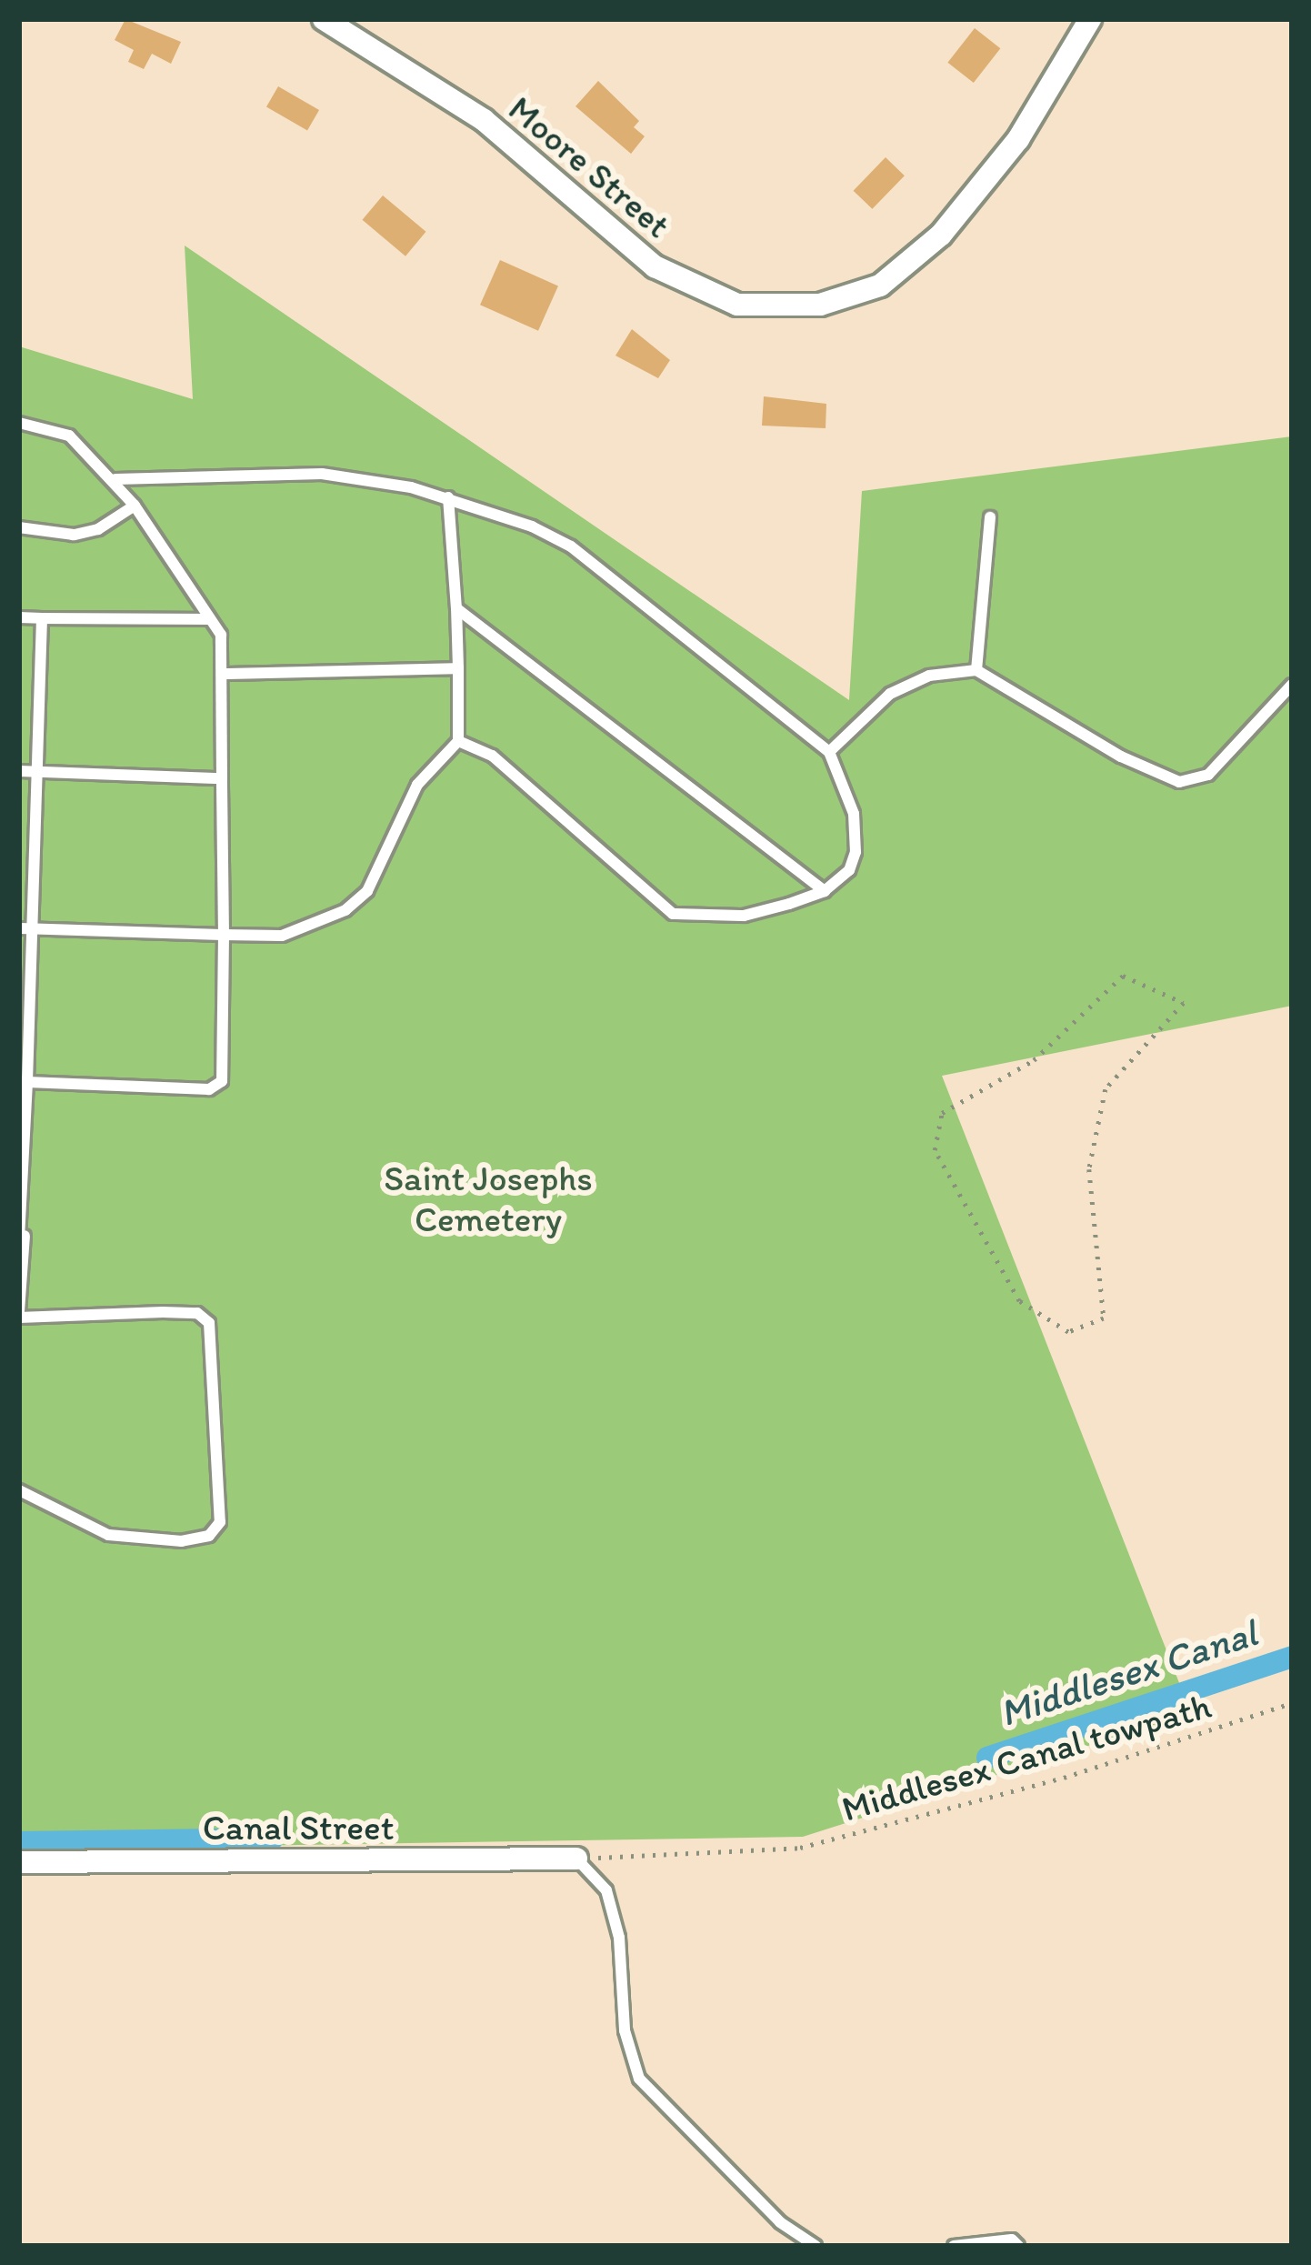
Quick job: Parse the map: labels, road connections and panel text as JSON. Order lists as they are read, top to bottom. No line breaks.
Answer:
{"streets":{"street":["Moore Street","Canal Street"],"path":["Middlesex Canal towpath"]},"crossings":[["Middlesex Canal towpath","Canal Street"]],"water":["Middlesex Canal"],"parks":["Saint Josephs Cemetery"]}
